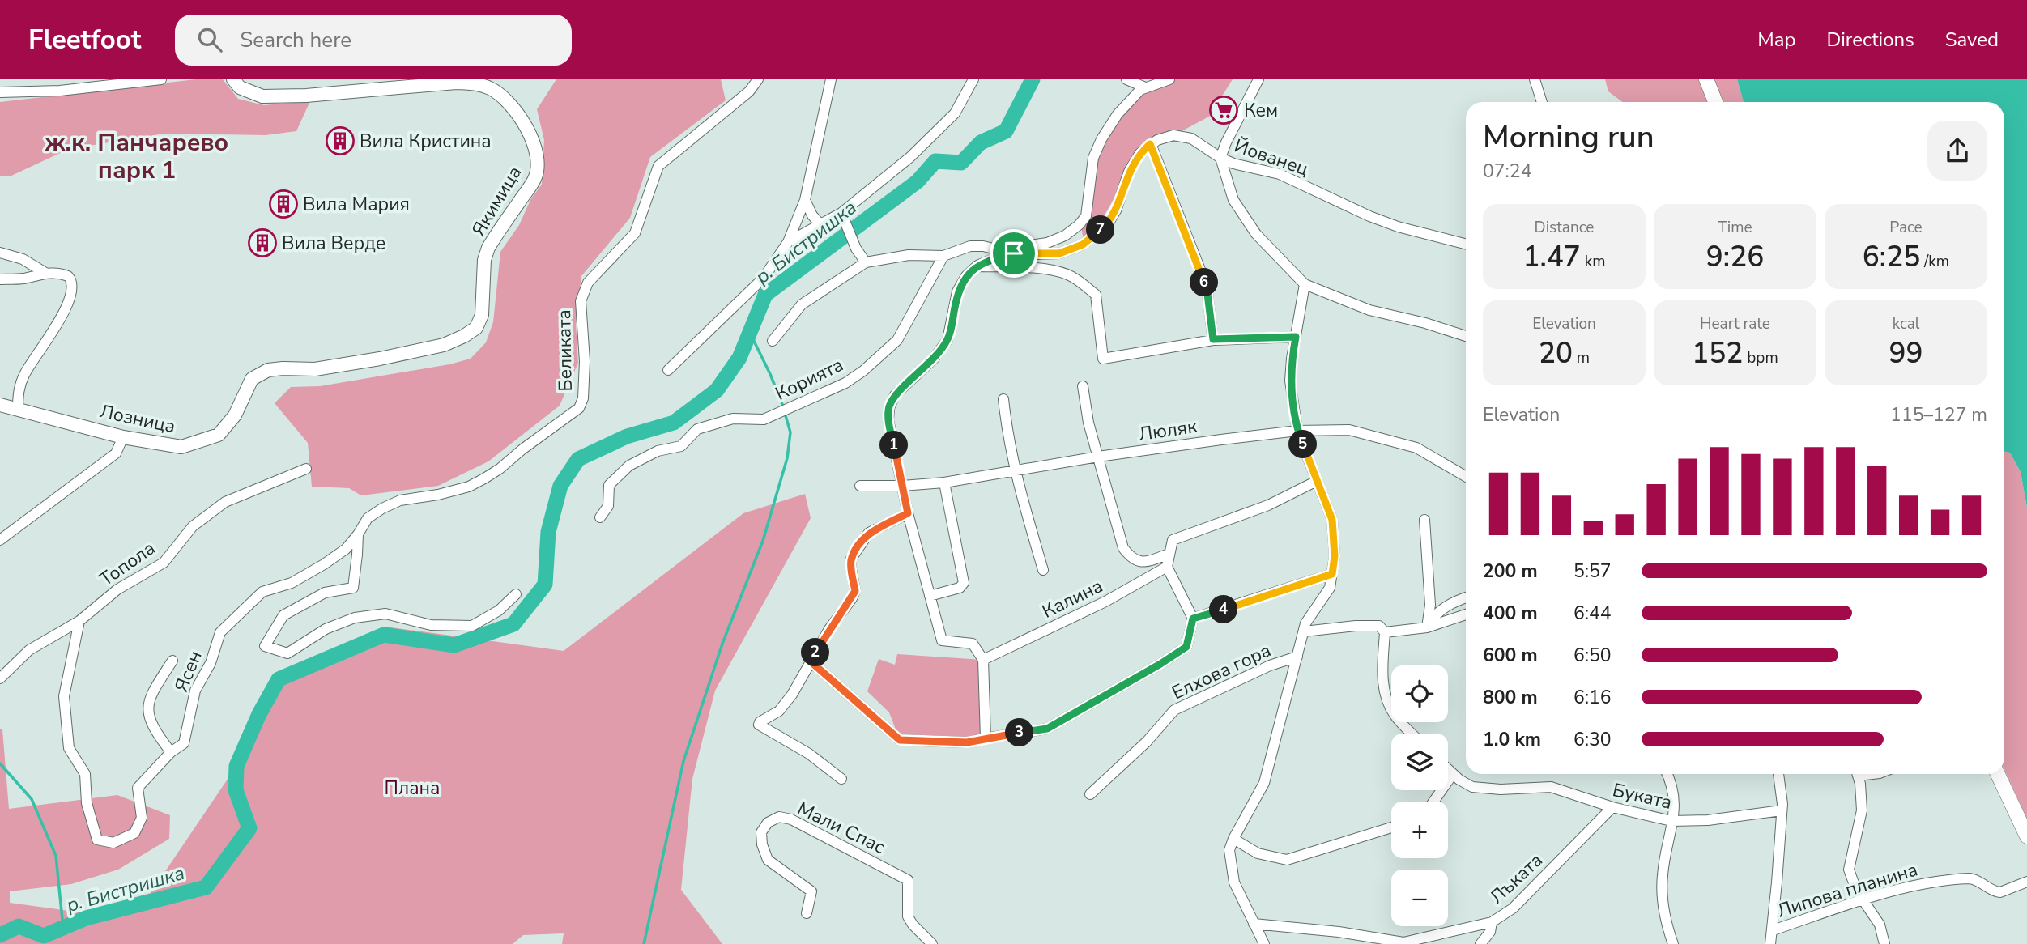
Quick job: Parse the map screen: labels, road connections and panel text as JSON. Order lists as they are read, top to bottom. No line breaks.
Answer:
{"streets":{"street":["Йованец","Якимица","Беликата","Корията","Лозница","Люляк","Топола","Калина","Ясен","Елхова гора","Буката","Мали Спас","Лъката","Липова планина"]},"crossings":[["Якимица","Лозница"],["Беликата","Ясен"],["Топола","Ясен"],["Буката","Лъката"]],"districts":["ж.к. Панчарево парк 1"],"water":["р. Бистришка"],"parks":["Плана"],"places":{"supermarket":["Кем"],"building":["Вила Кристина","Вила Мария","Вила Верде"]},"page":{"header":"Fleetfoot","search":"Search here","nav":["Map","Directions","Saved"],"heading":["Morning run","07:24"],"stats":[["Distance","1.47 km"],["Time","9:26"],["Pace","6:25 /km"],["Elevation","20 m"],["Heart rate","152 bpm"],["kcal","99"]],"pins":["7","6","5","1","4","2","3"],"chart":["Elevation","115–127 m"],"list":[{"name":"200 m","note":"5:57"},{"name":"400 m","note":"6:44"},{"name":"600 m","note":"6:50"},{"name":"800 m","note":"6:16"},{"name":"1.0 km","note":"6:30"}],"map_buttons":["+","−"]}}
